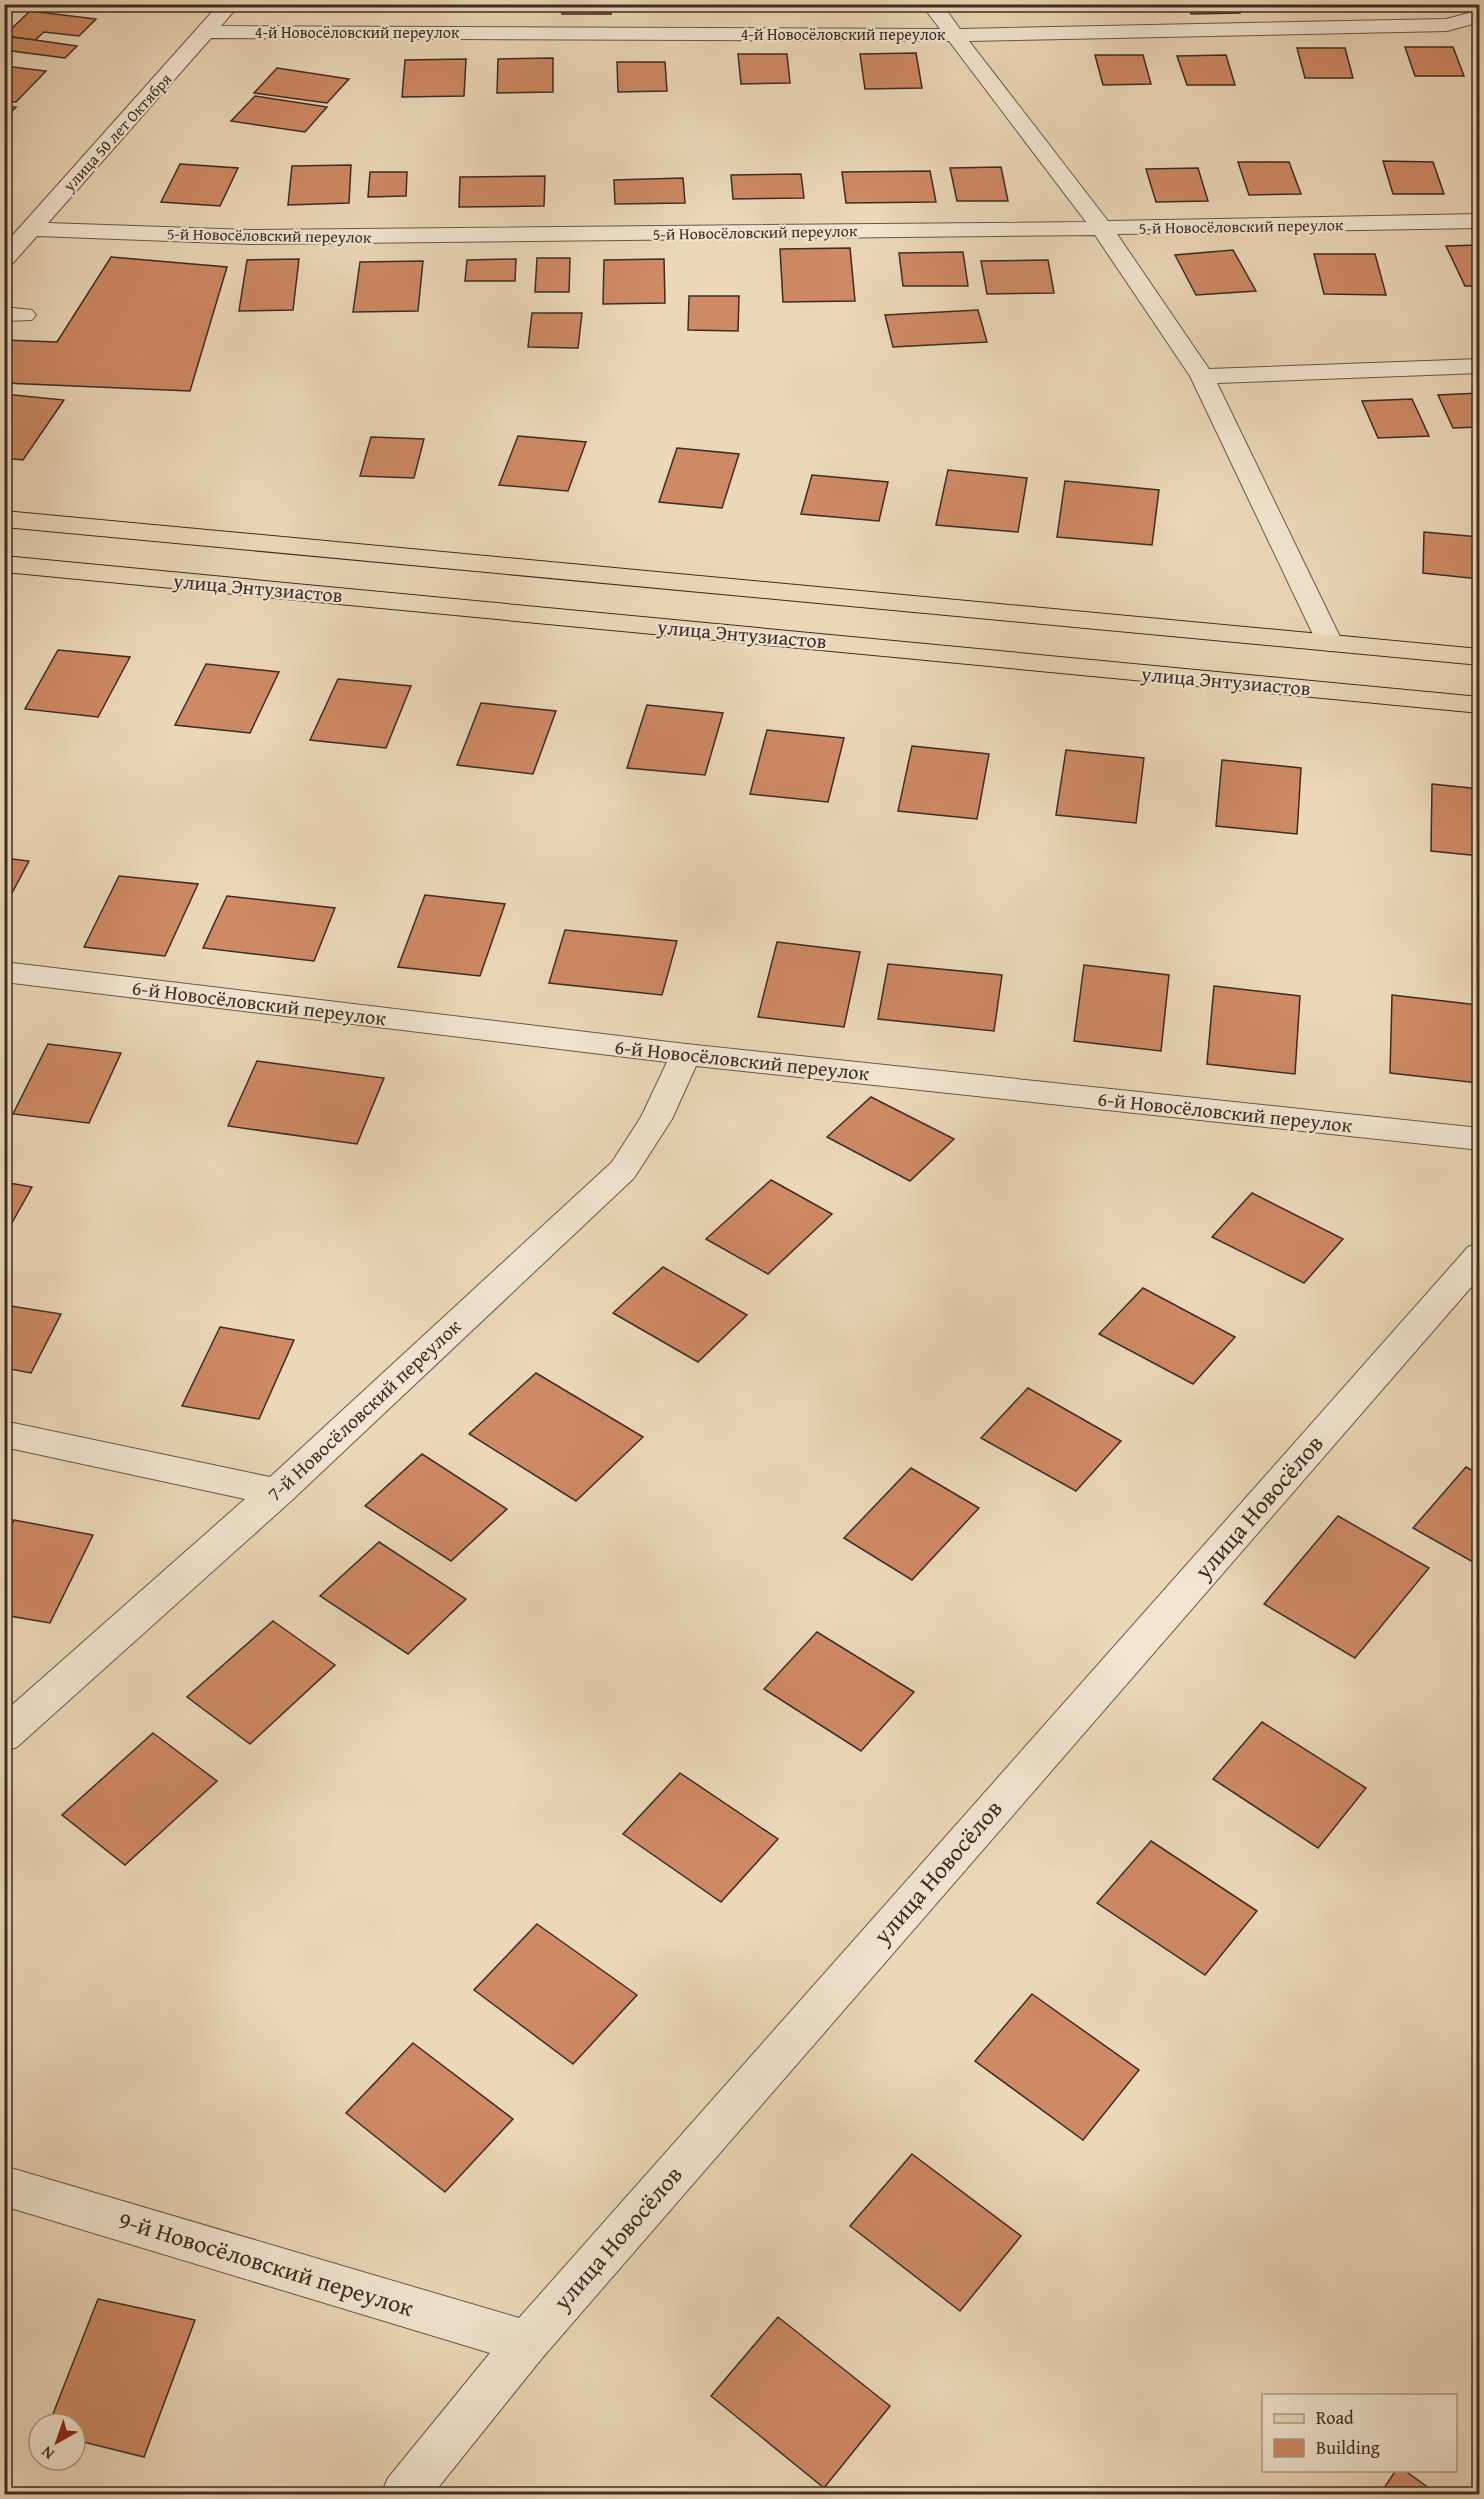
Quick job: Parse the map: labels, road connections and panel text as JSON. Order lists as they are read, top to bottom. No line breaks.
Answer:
{"streets":{"main road":["улица Энтузиастов"],"street":["4-й Новосёловский переулок","улица 50 лет Октября","5-й Новосёловский переулок","6-й Новосёловский переулок","7-й Новосёловский переулок","улица Новосёлов","9-й Новосёловский переулок"]},"crossings":[["4-й Новосёловский переулок","улица 50 лет Октября"],["улица 50 лет Октября","5-й Новосёловский переулок"],["6-й Новосёловский переулок","7-й Новосёловский переулок"],["улица Новосёлов","9-й Новосёловский переулок"]],"legend":["Road","Building"],"north":"bottom left"}
